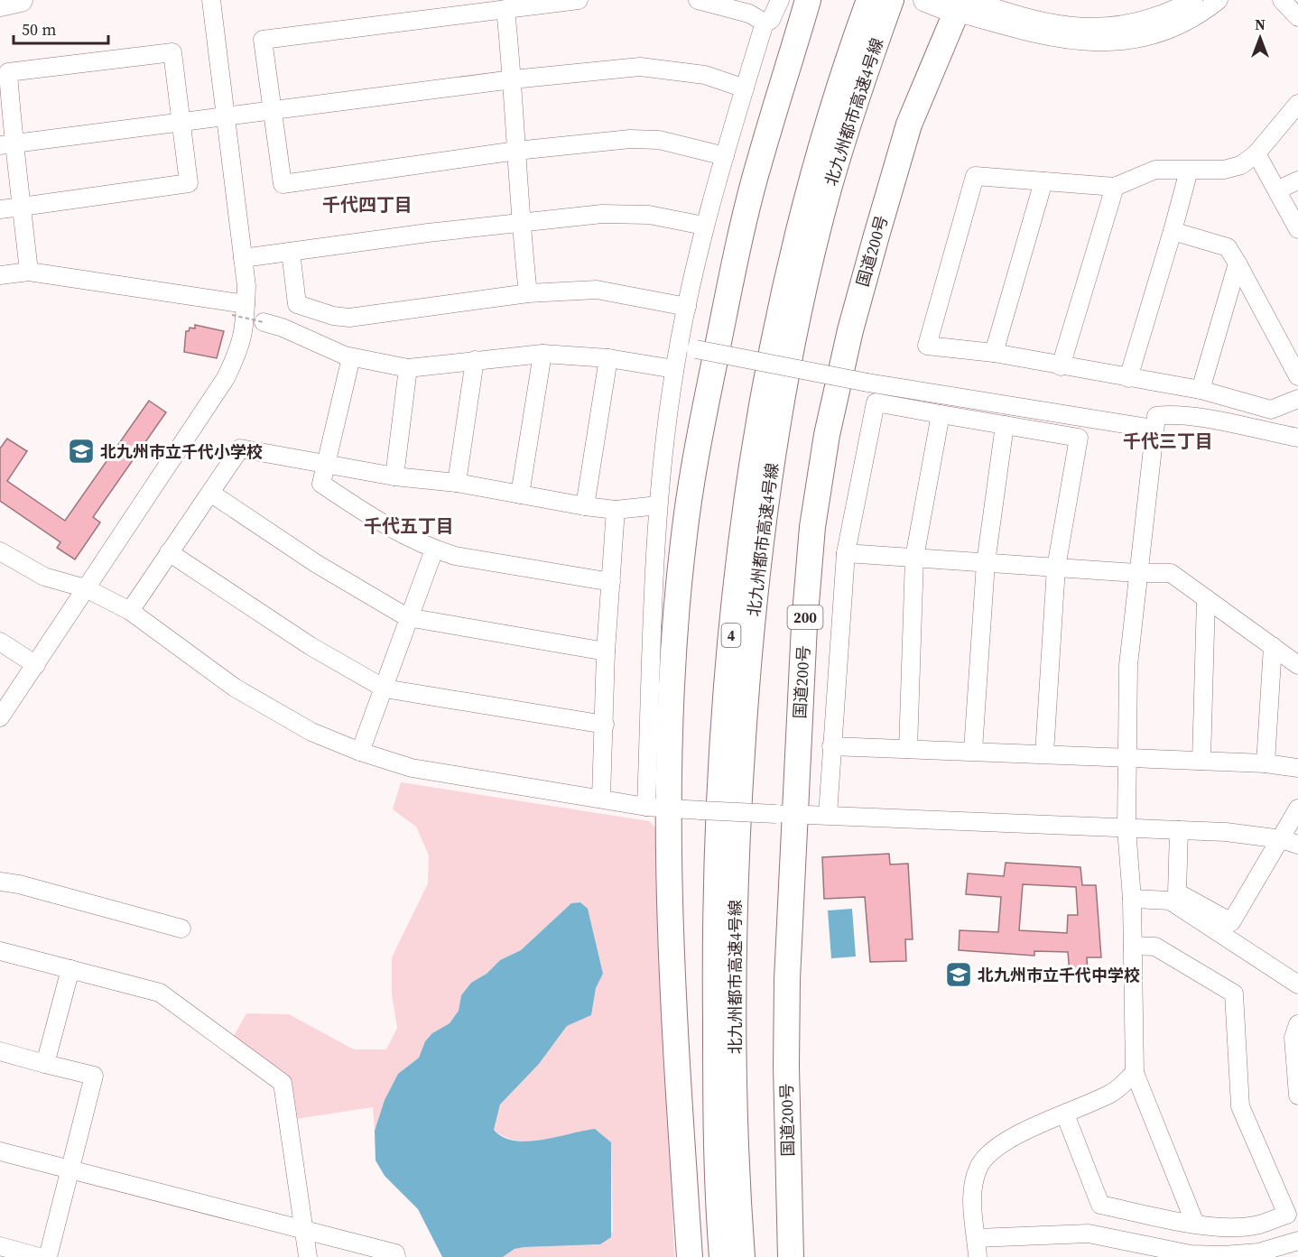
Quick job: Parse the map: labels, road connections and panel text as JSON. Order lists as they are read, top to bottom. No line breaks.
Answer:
{"streets":{"highway":["北九州都市高速4号線","国道200号","200","4"]},"districts":["千代四丁目","千代三丁目","千代五丁目"],"places":{"school or university":["北九州市立千代小学校","北九州市立千代中学校"]},"scale_bar":"50 m","north":"top"}
